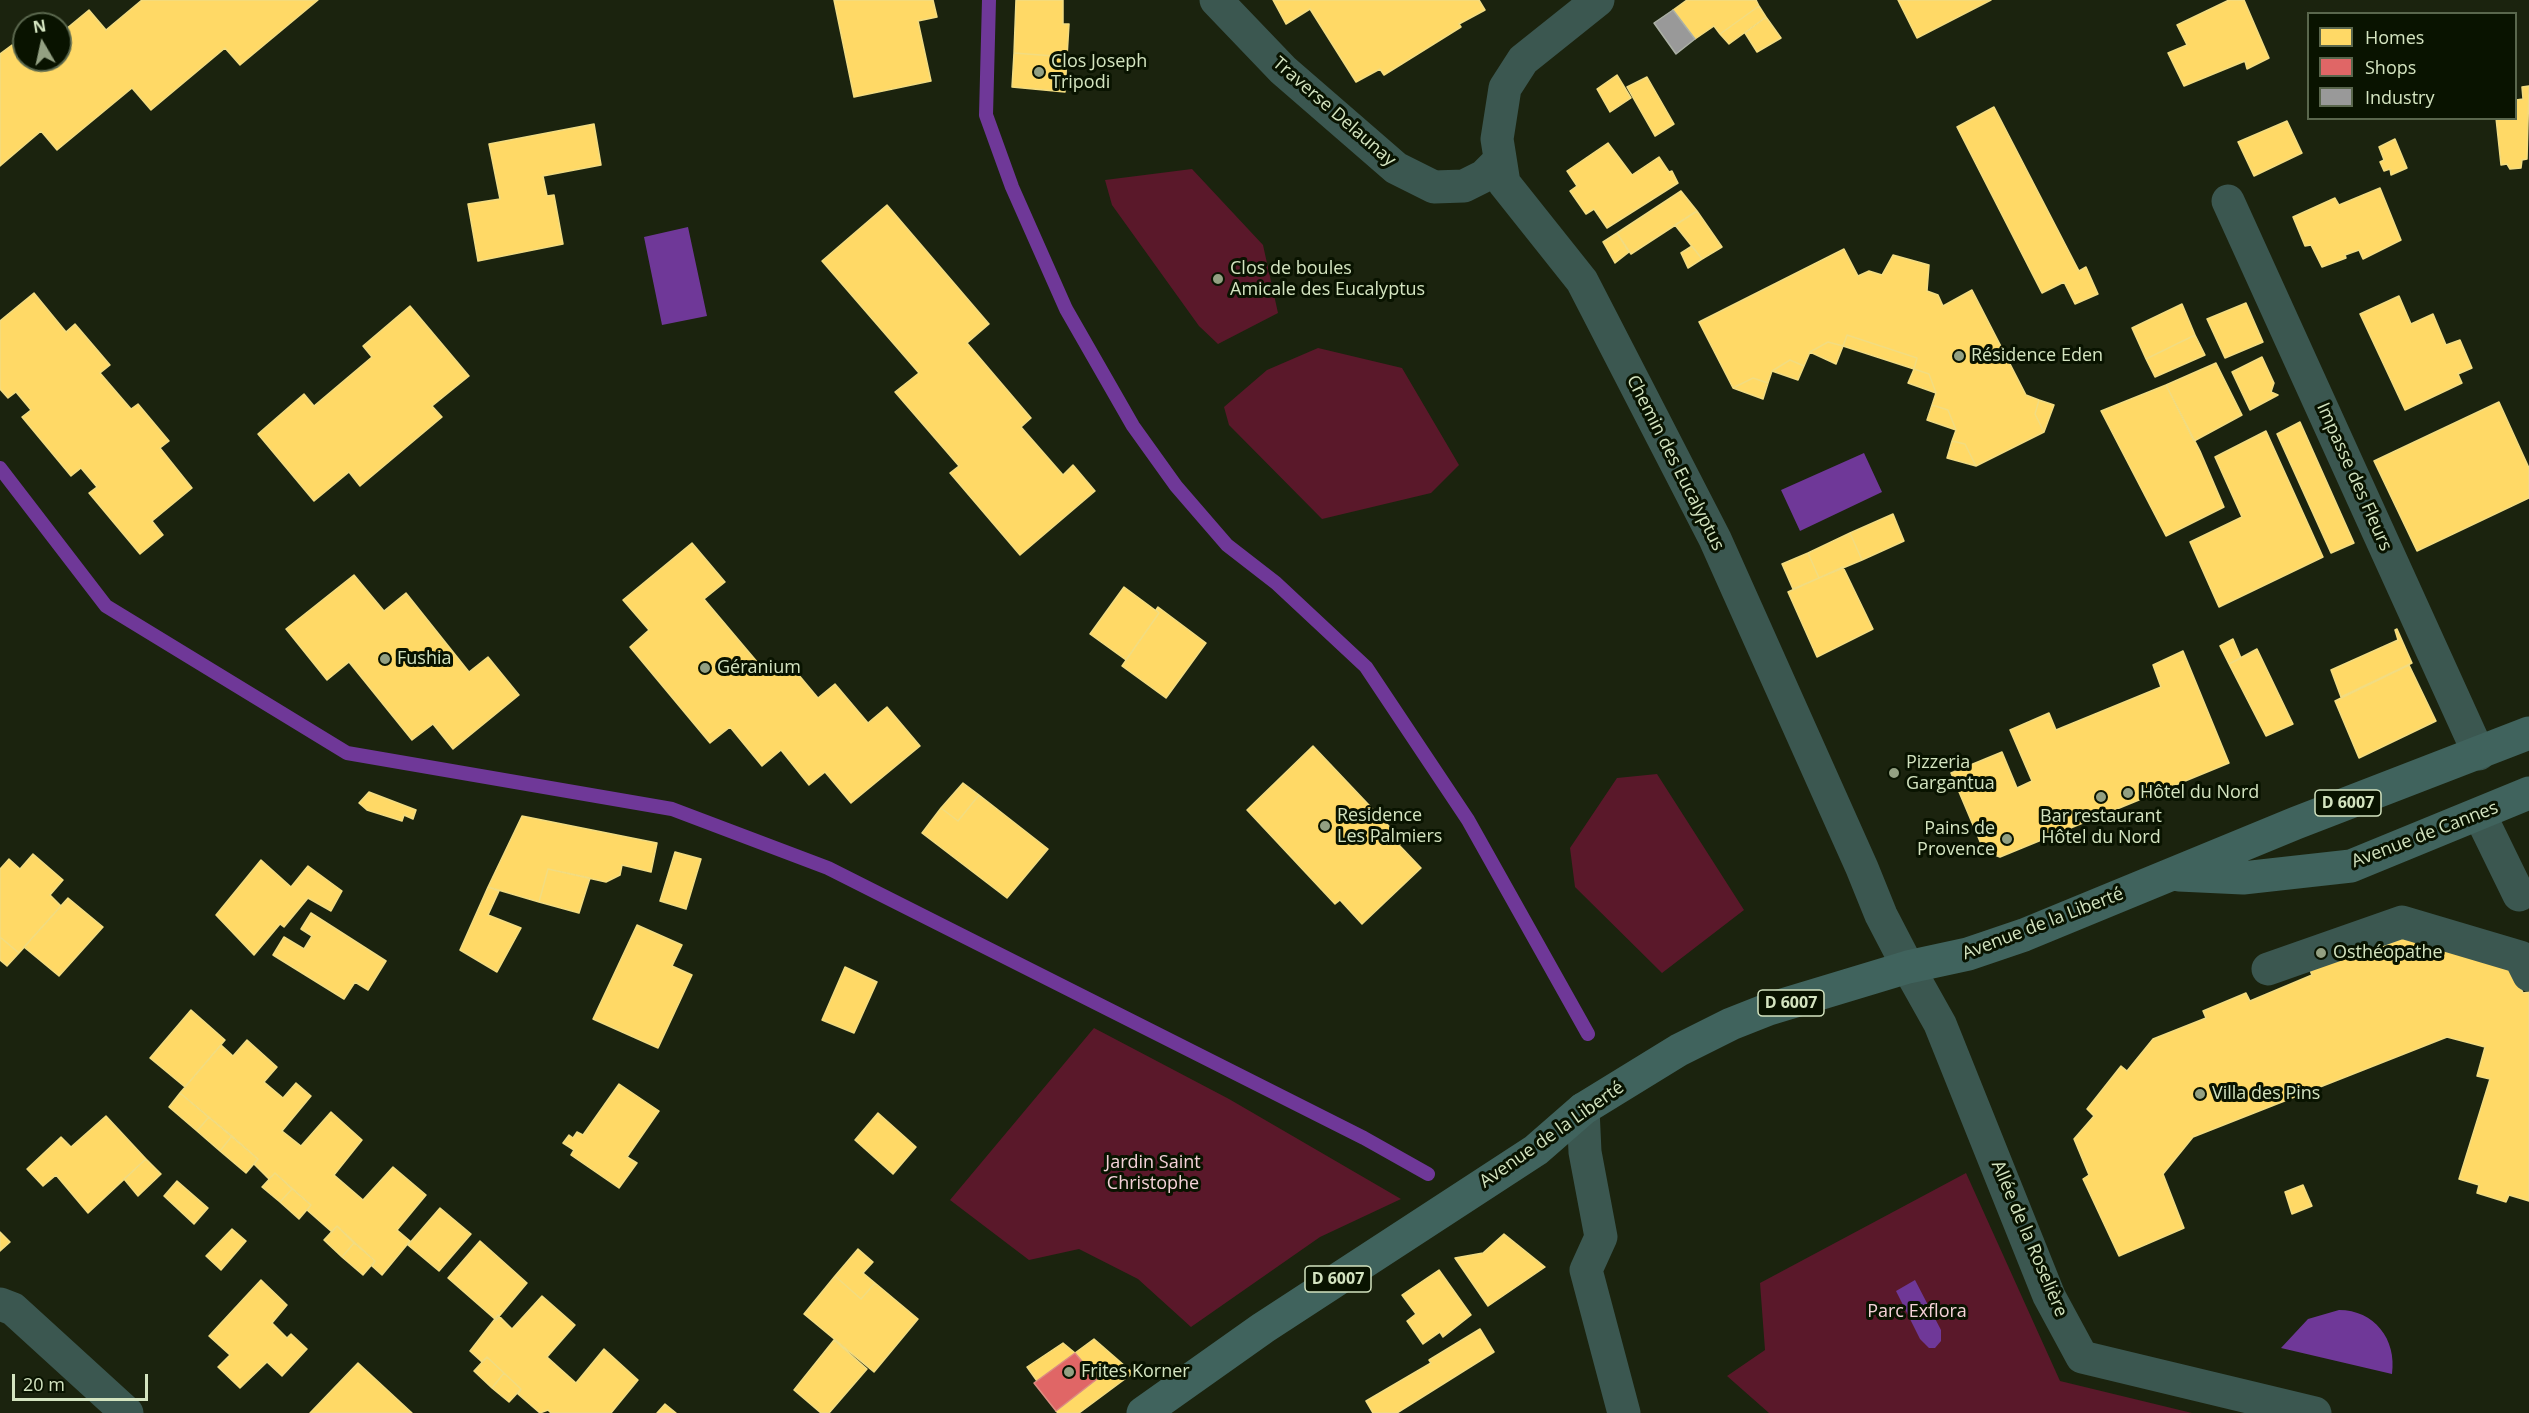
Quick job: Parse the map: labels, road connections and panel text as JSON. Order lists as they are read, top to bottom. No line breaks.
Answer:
{"streets":{"main road":["D 6007","Avenue de Cannes","Avenue de la Liberté"],"street":["Traverse Delaunay","Chemin des Eucalyptus","Impasse des Fleurs","Allée de la Roselière"]},"crossings":[["Traverse Delaunay","Chemin des Eucalyptus"],["Chemin des Eucalyptus","Avenue de la Liberté"],["Chemin des Eucalyptus","Allée de la Roselière"],["Impasse des Fleurs","D 6007"],["D 6007","Avenue de Cannes"],["D 6007","Avenue de la Liberté"],["Avenue de Cannes","Avenue de la Liberté"],["Avenue de la Liberté","Allée de la Roselière"]],"parks":["Jardin Saint Christophe","Parc Exflora"],"places":["Clos Joseph Tripodi","Clos de boules Amicale des Eucalyptus","Résidence Eden","Fushia","Géranium","Pizzeria Gargantua","Hôtel du Nord","Bar restaurant Hôtel du Nord","Residence Les Palmiers","Pains de Provence","Osthéopathe","Villa des Pins","Frites Korner"],"legend":["Homes","Shops","Industry"],"scale_bar":"20 m","north":"top"}
